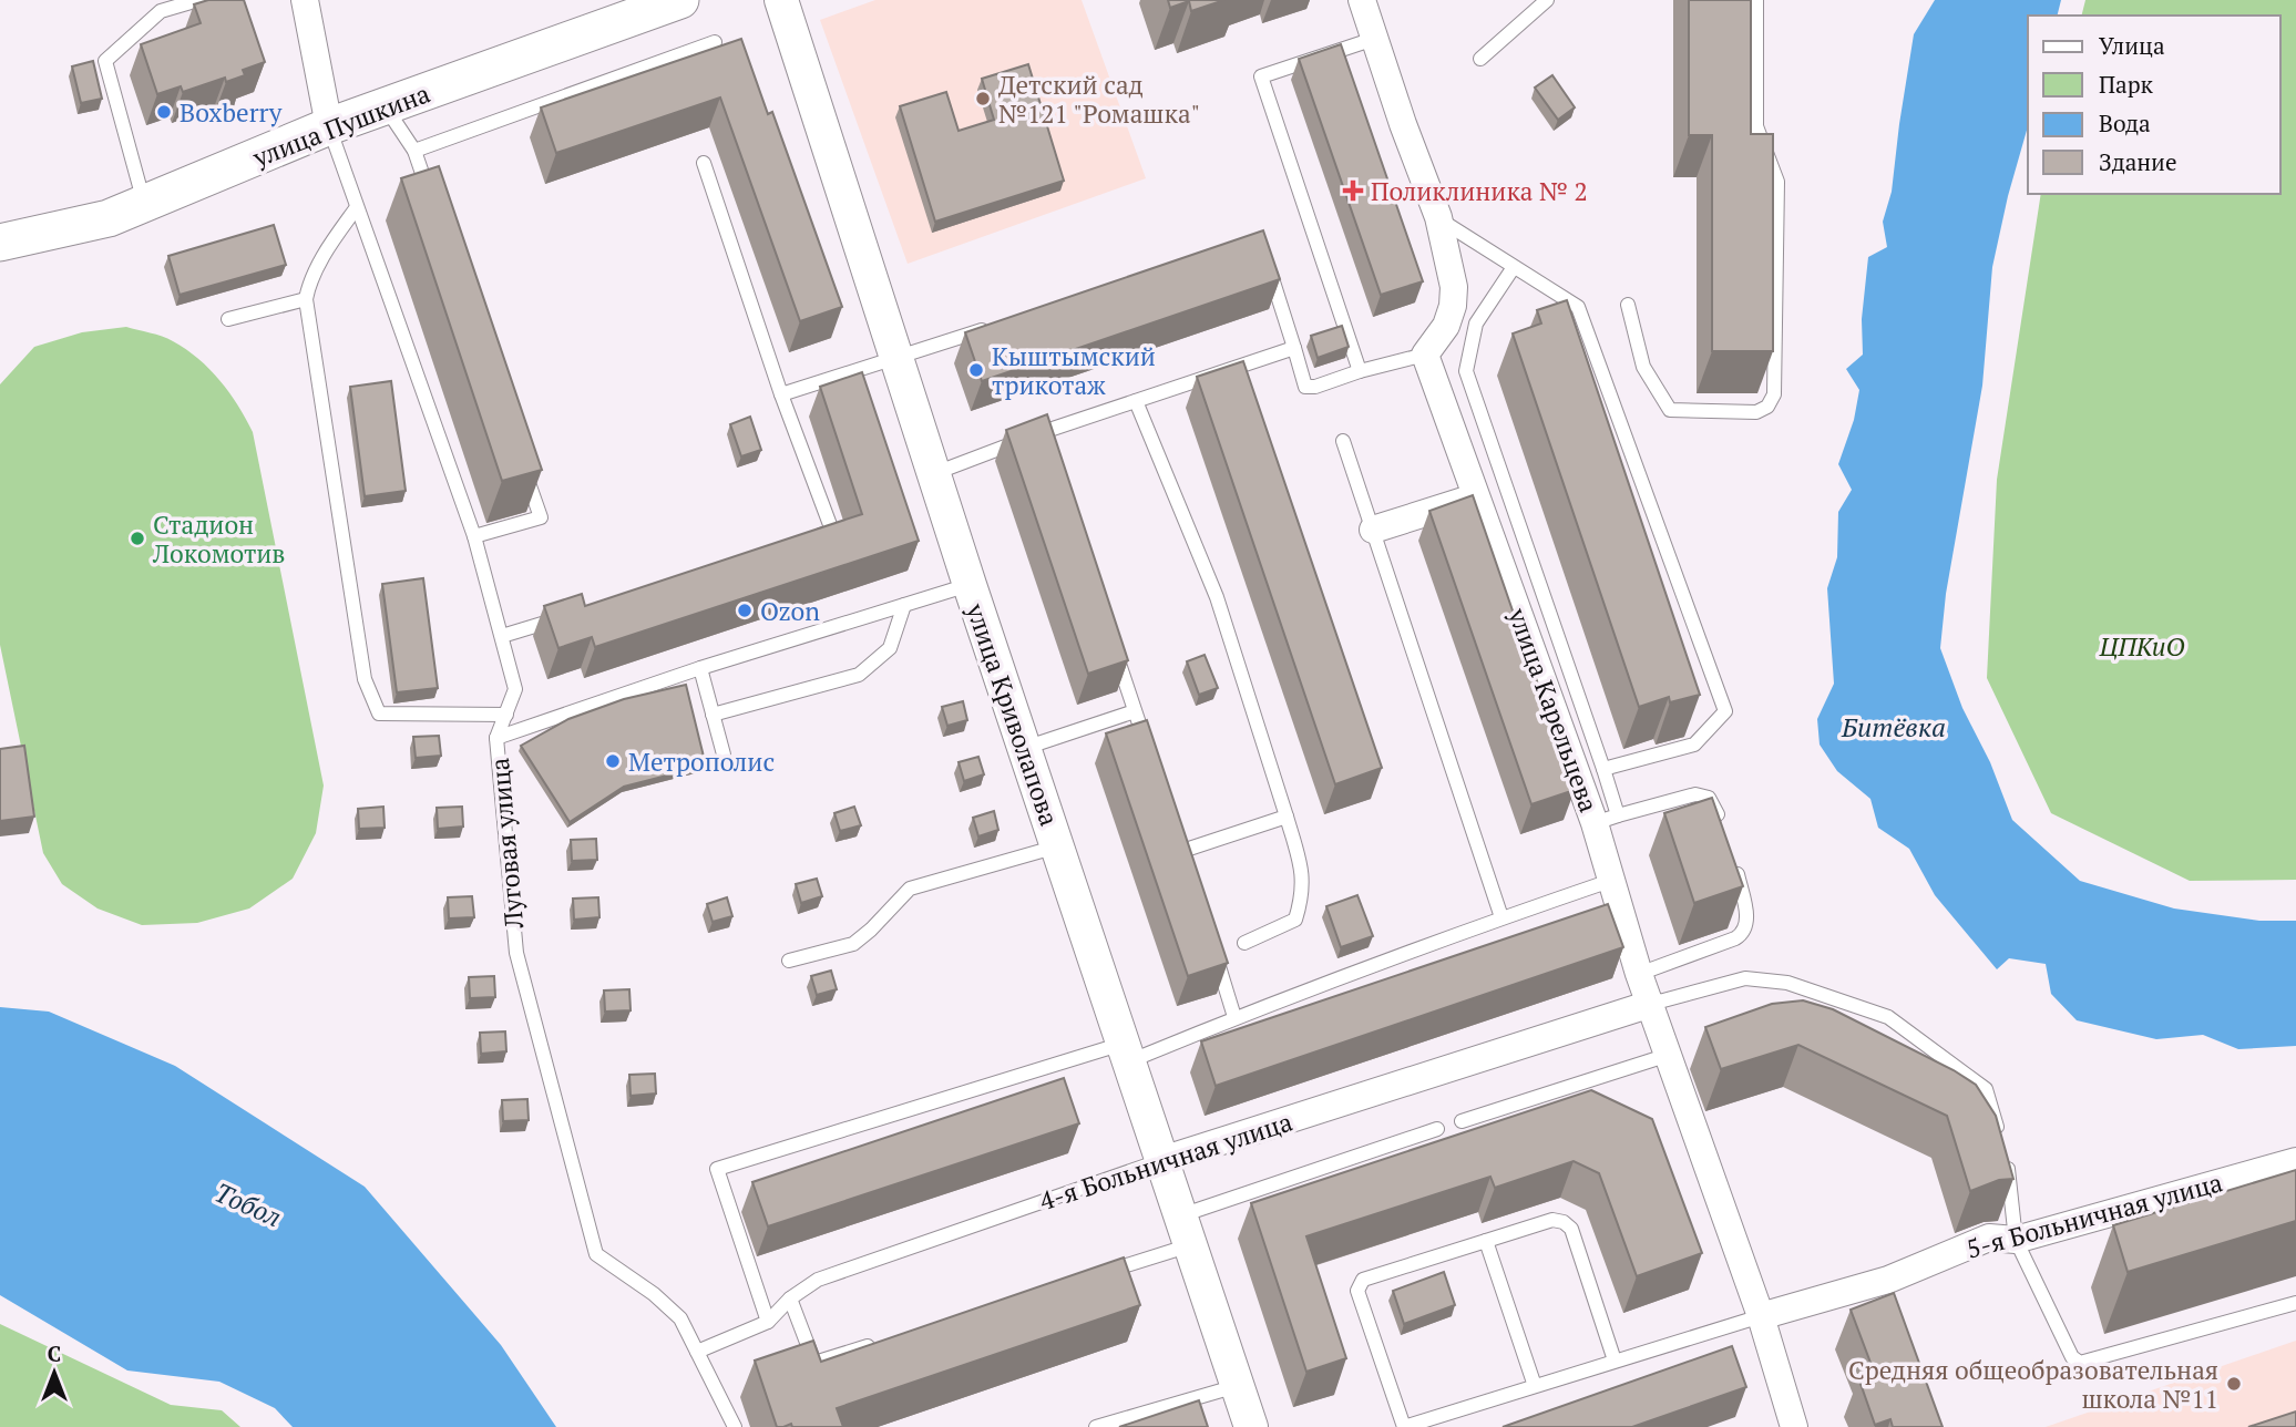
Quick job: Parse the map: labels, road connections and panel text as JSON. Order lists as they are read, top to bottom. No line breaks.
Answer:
{"streets":{"main road":["улица Пушкина"],"street":["улица Карельцева","улица Криволапова","4-я Больничная улица","5-я Больничная улица"],"lane":["Луговая улица"]},"crossings":[["улица Пушкина","Луговая улица"],["улица Карельцева","4-я Больничная улица"],["улица Карельцева","5-я Больничная улица"],["улица Криволапова","4-я Больничная улица"],["Луговая улица","4-я Больничная улица"]],"water":["Битёвка","Тобол"],"parks":["ЦПКиО"],"places":{"other":["Детский сад №121 \"Ромашка\"","Boxberry","Кыштымский трикотаж","Стадион Локомотив","Ozon","Метрополис","Средняя общеобразовательная школа №11"],"health":["Поликлиника № 2"]},"legend":["Улица","Парк","Вода","Здание"],"north":"top"}
